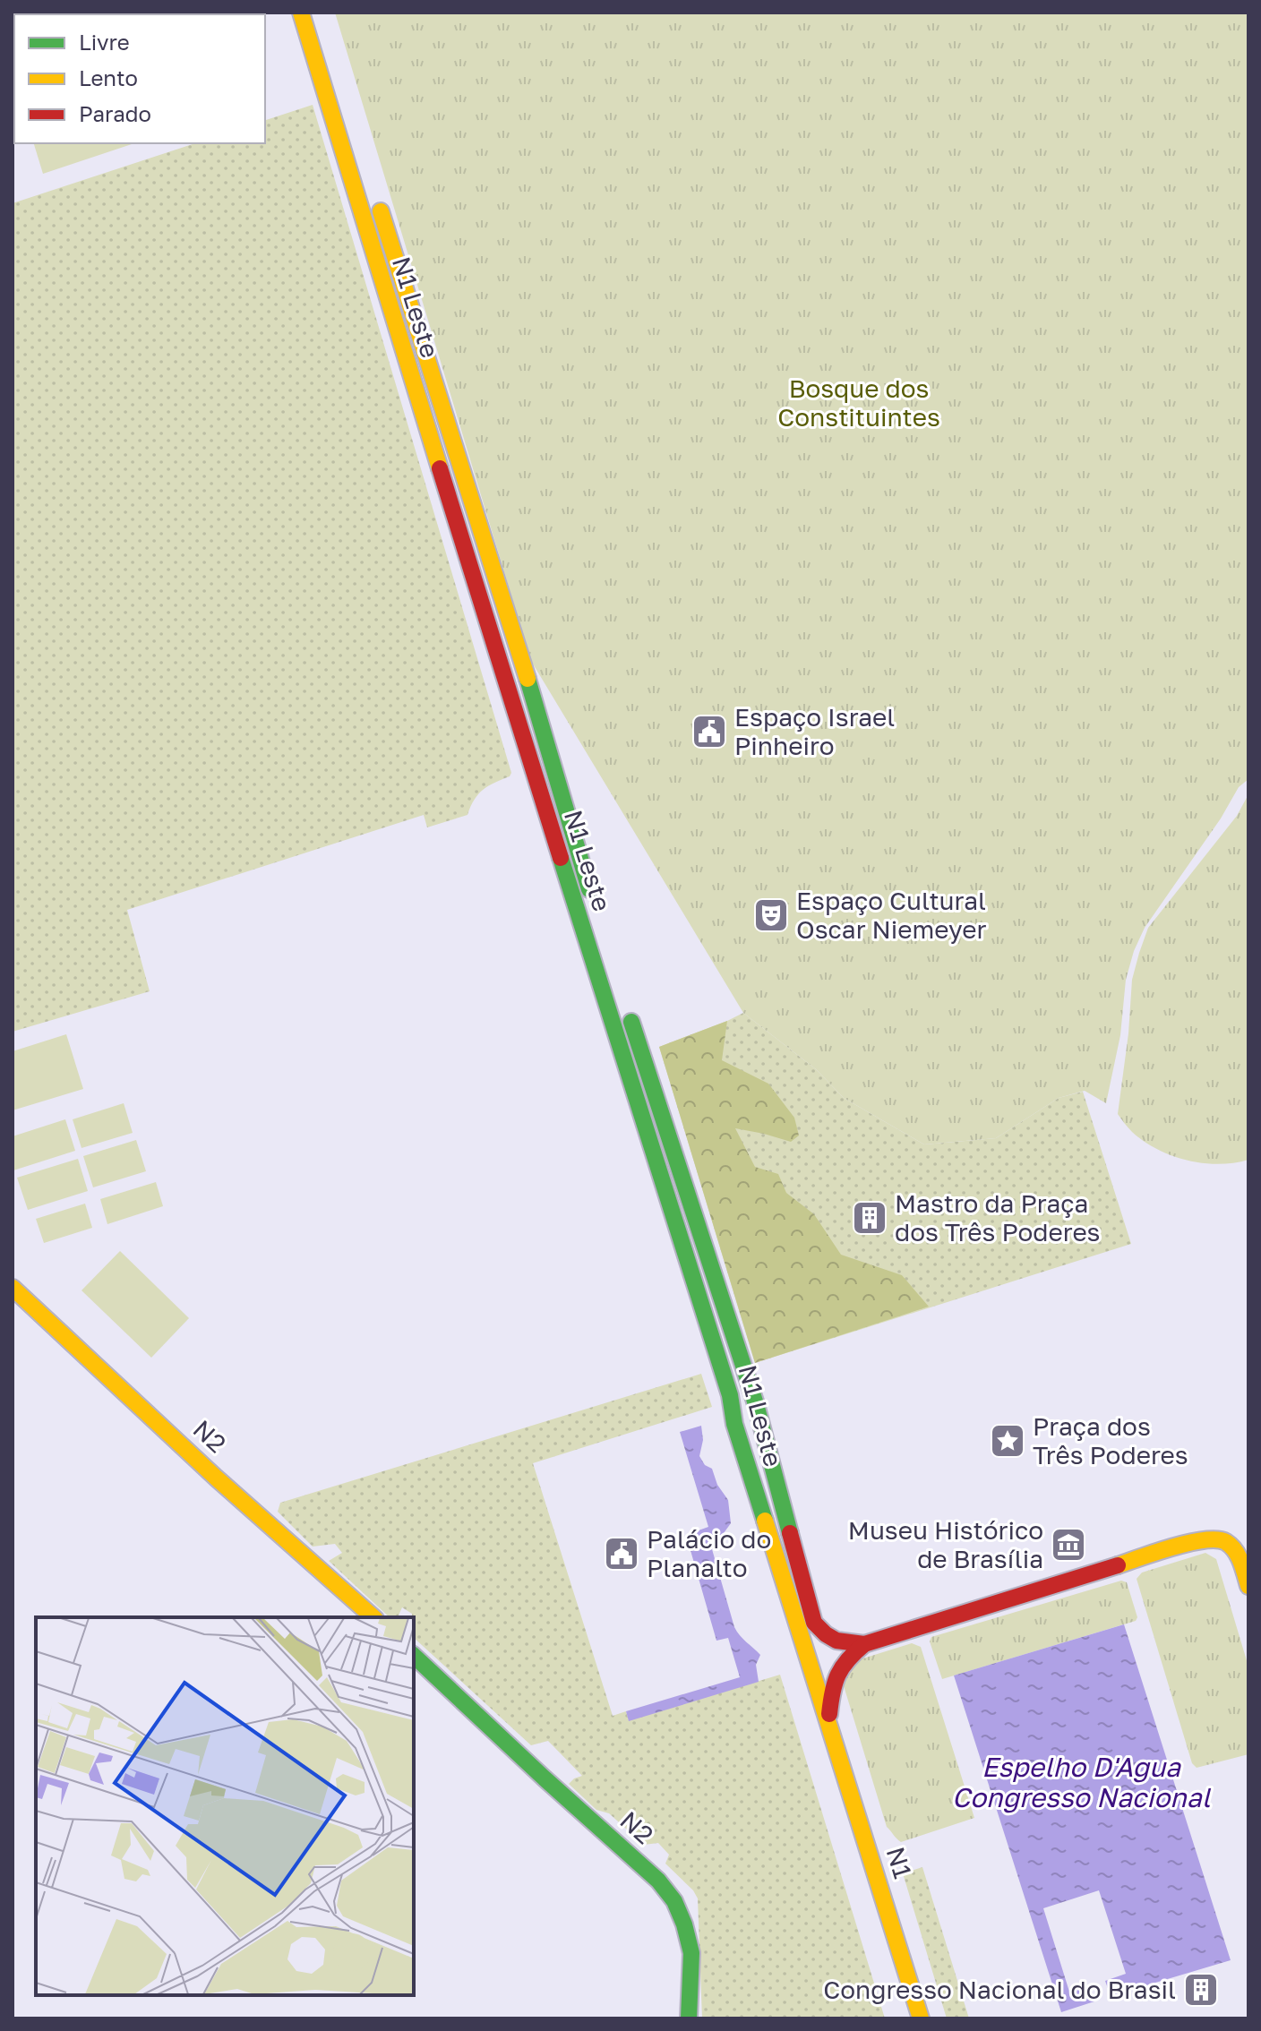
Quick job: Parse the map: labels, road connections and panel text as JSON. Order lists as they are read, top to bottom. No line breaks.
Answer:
{"streets":{"main road":["N1 Leste","N2","N1"]},"crossings":[["N1 Leste","N1"]],"water":["Espelho D'Agua Congresso Nacional"],"parks":["Bosque dos Constituintes"],"places":{"public building":["Espaço Israel Pinheiro","Palácio do Planalto"],"theatre":["Espaço Cultural Oscar Niemeyer"],"building":["Mastro da Praça dos Três Poderes","Congresso Nacional do Brasil"],"place":["Praça dos Três Poderes"],"museum":["Museu Histórico de Brasília"]},"legend":["Livre","Lento","Parado"]}
